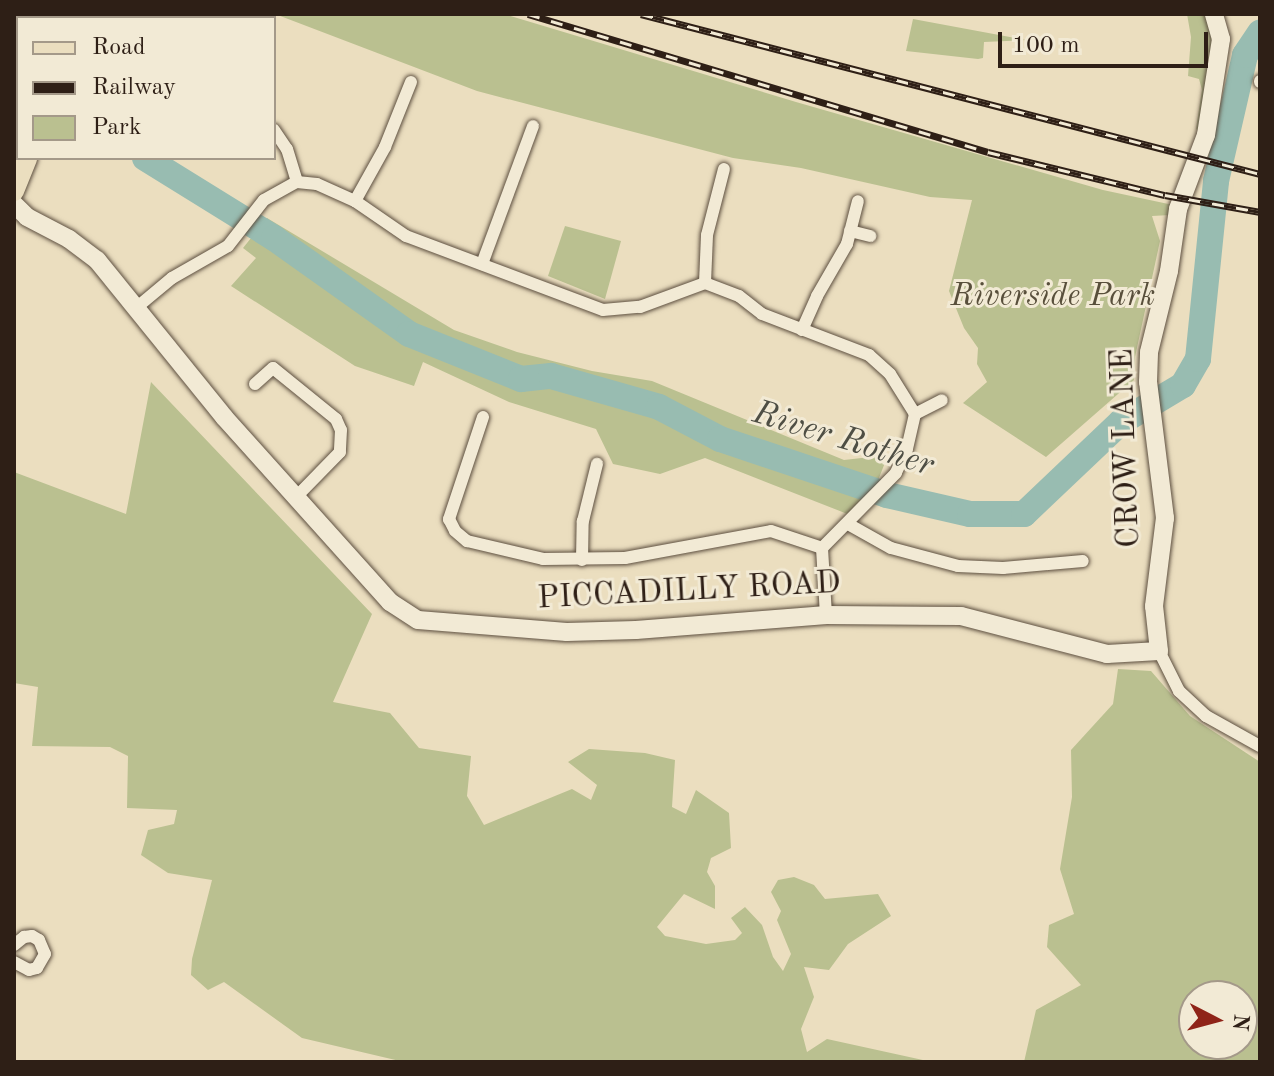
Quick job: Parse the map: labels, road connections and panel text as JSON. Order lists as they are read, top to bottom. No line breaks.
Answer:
{"streets":{"street":["CROW LANE","PICCADILLY ROAD"]},"crossings":[["CROW LANE","PICCADILLY ROAD"]],"water":["River Rother"],"parks":["Riverside Park"],"legend":["Road","Railway","Park"],"scale_bar":"100 m","north":"right"}
